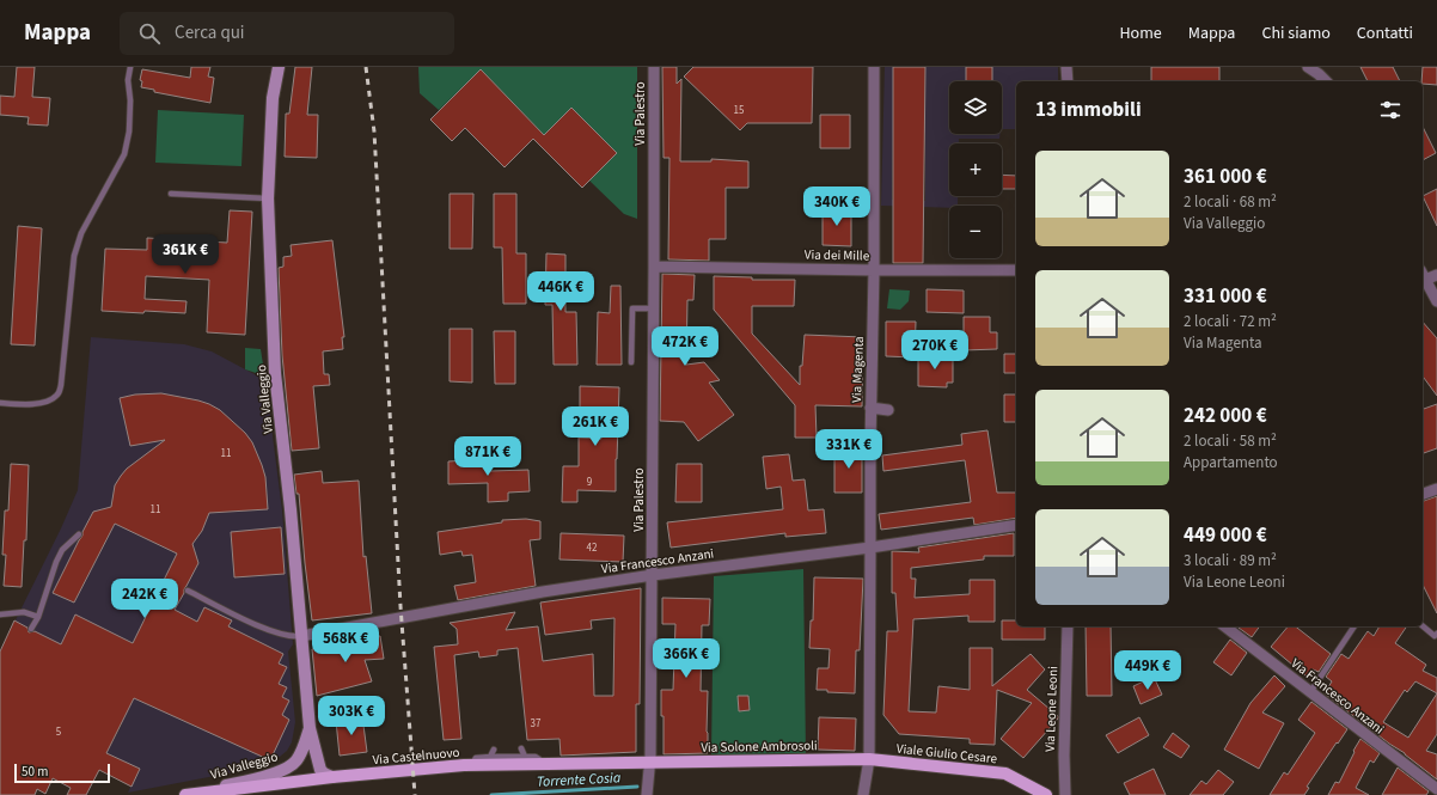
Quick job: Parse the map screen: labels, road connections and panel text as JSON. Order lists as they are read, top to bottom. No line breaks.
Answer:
{"streets":{"main road":["Via Solone Ambrosoli","Viale Giulio Cesare","Via Castelnuovo"],"street":["Via Palestro","Via dei Mille","Via Magenta","Via Valleggio","Via Francesco Anzani","Via Leone Leoni"]},"crossings":[["Via Palestro","Via dei Mille"],["Via Palestro","Via Francesco Anzani"],["Via Palestro","Via Solone Ambrosoli"],["Via Palestro","Via Castelnuovo"],["Via dei Mille","Via Magenta"],["Via Magenta","Via Francesco Anzani"],["Via Magenta","Via Solone Ambrosoli"],["Via Magenta","Viale Giulio Cesare"],["Via Valleggio","Via Francesco Anzani"],["Via Valleggio","Via Castelnuovo"],["Via Solone Ambrosoli","Viale Giulio Cesare"],["Via Solone Ambrosoli","Via Castelnuovo"]],"water":["Torrente Cosia"],"house_numbers":["15","11","9","11","42","37","5"],"scale_bar":"50 m","page":{"header":"Mappa","search":"Cerca qui","nav":["Home","Mappa","Chi siamo","Contatti"],"map_buttons":["+","−"],"heading":"13 immobili","list":[{"name":"361 000 €","note":"2 locali · 68 m² · Via Valleggio"},{"name":"331 000 €","note":"2 locali · 72 m² · Via Magenta"},{"name":"242 000 €","note":"2 locali · 58 m² · Appartamento"},{"name":"449 000 €","note":"3 locali · 89 m² · Via Leone Leoni"}],"price":["340K €","361K €","446K €","472K €","270K €","261K €","331K €","871K €","242K €","568K €","366K €","449K €","303K €"],"scale":"50 m"}}
